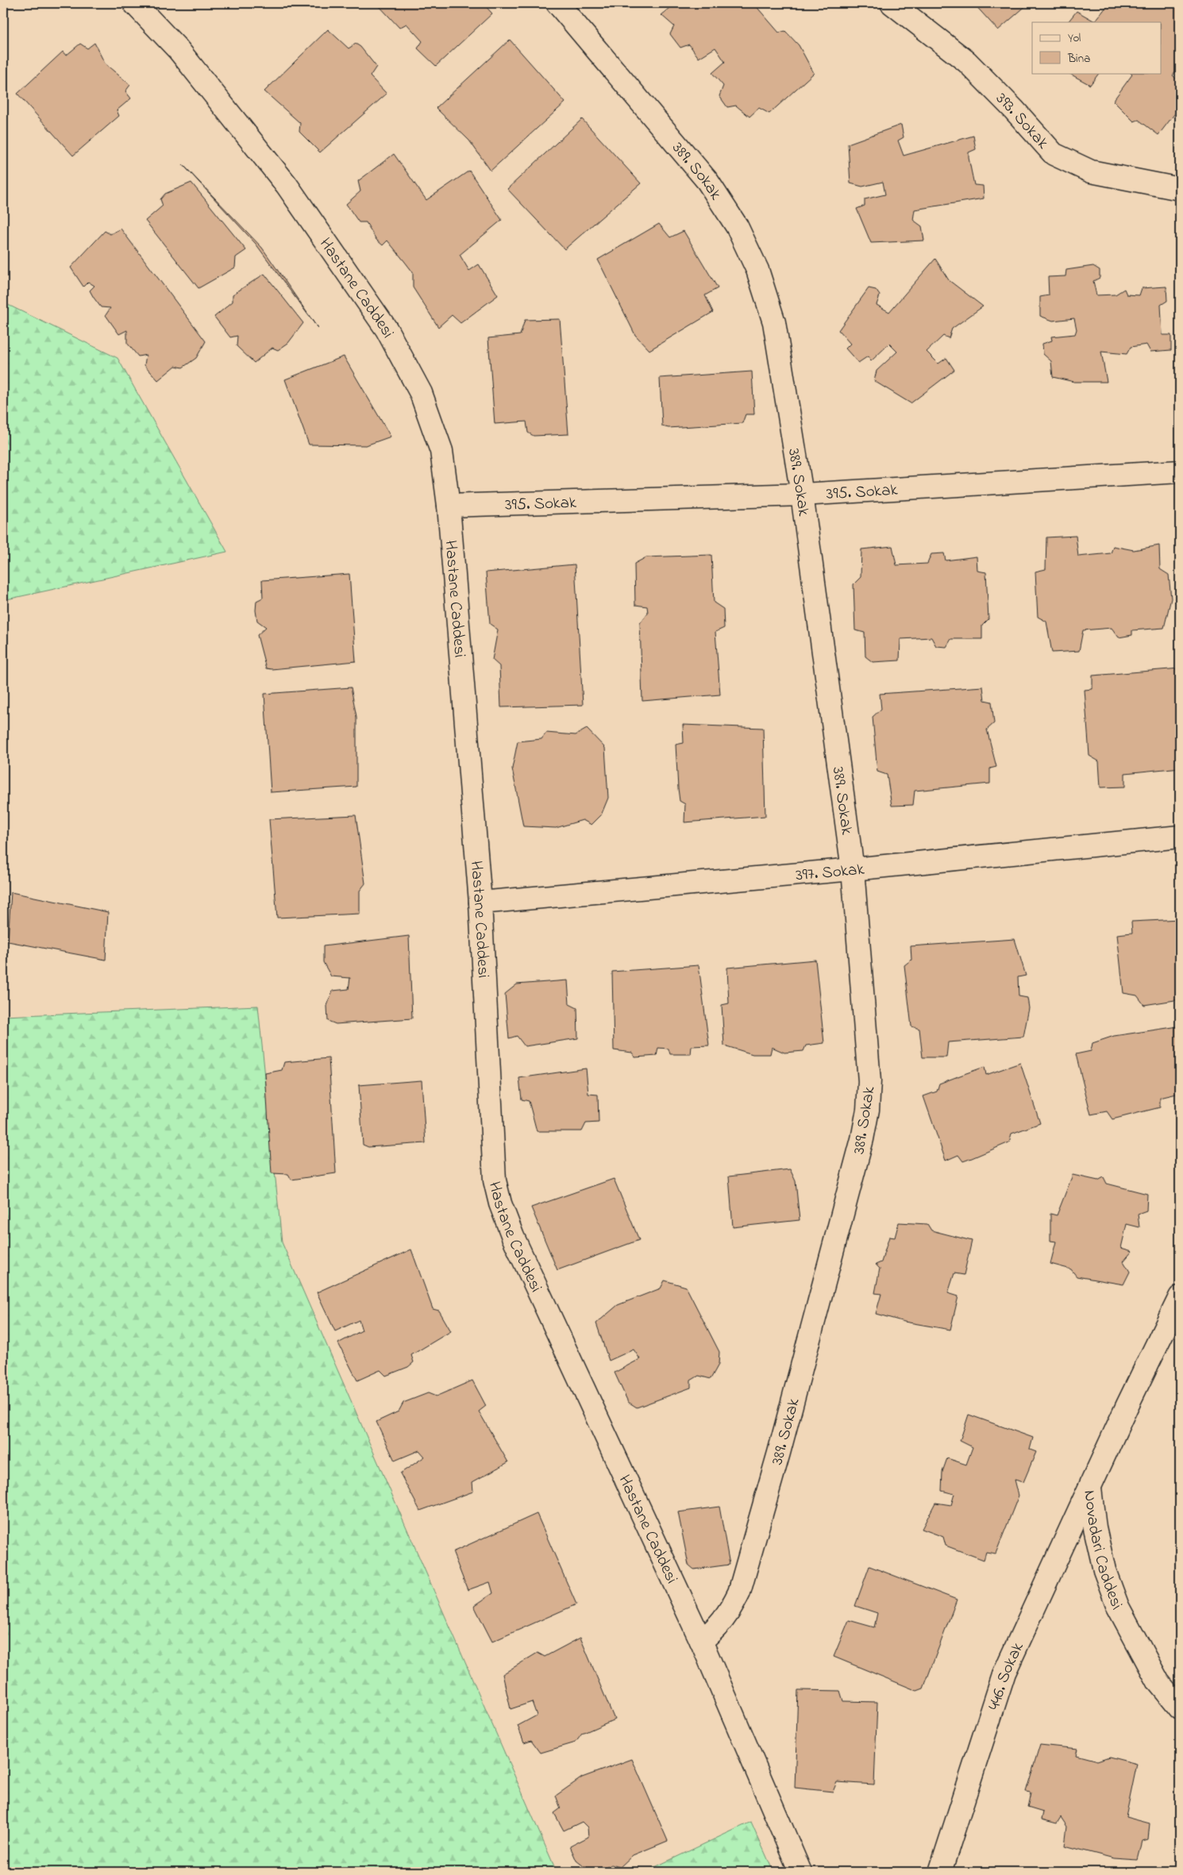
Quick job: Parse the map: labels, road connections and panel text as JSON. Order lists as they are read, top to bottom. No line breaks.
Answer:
{"streets":{"street":["393. Sokak","389. Sokak","Hastane Caddesi","395. Sokak","397. Sokak","Novadari Caddesi","446. Sokak"]},"crossings":[["389. Sokak","Hastane Caddesi"],["389. Sokak","395. Sokak"],["389. Sokak","397. Sokak"],["Hastane Caddesi","395. Sokak"],["Hastane Caddesi","397. Sokak"],["Novadari Caddesi","446. Sokak"]],"legend":["Yol","Bina"]}
